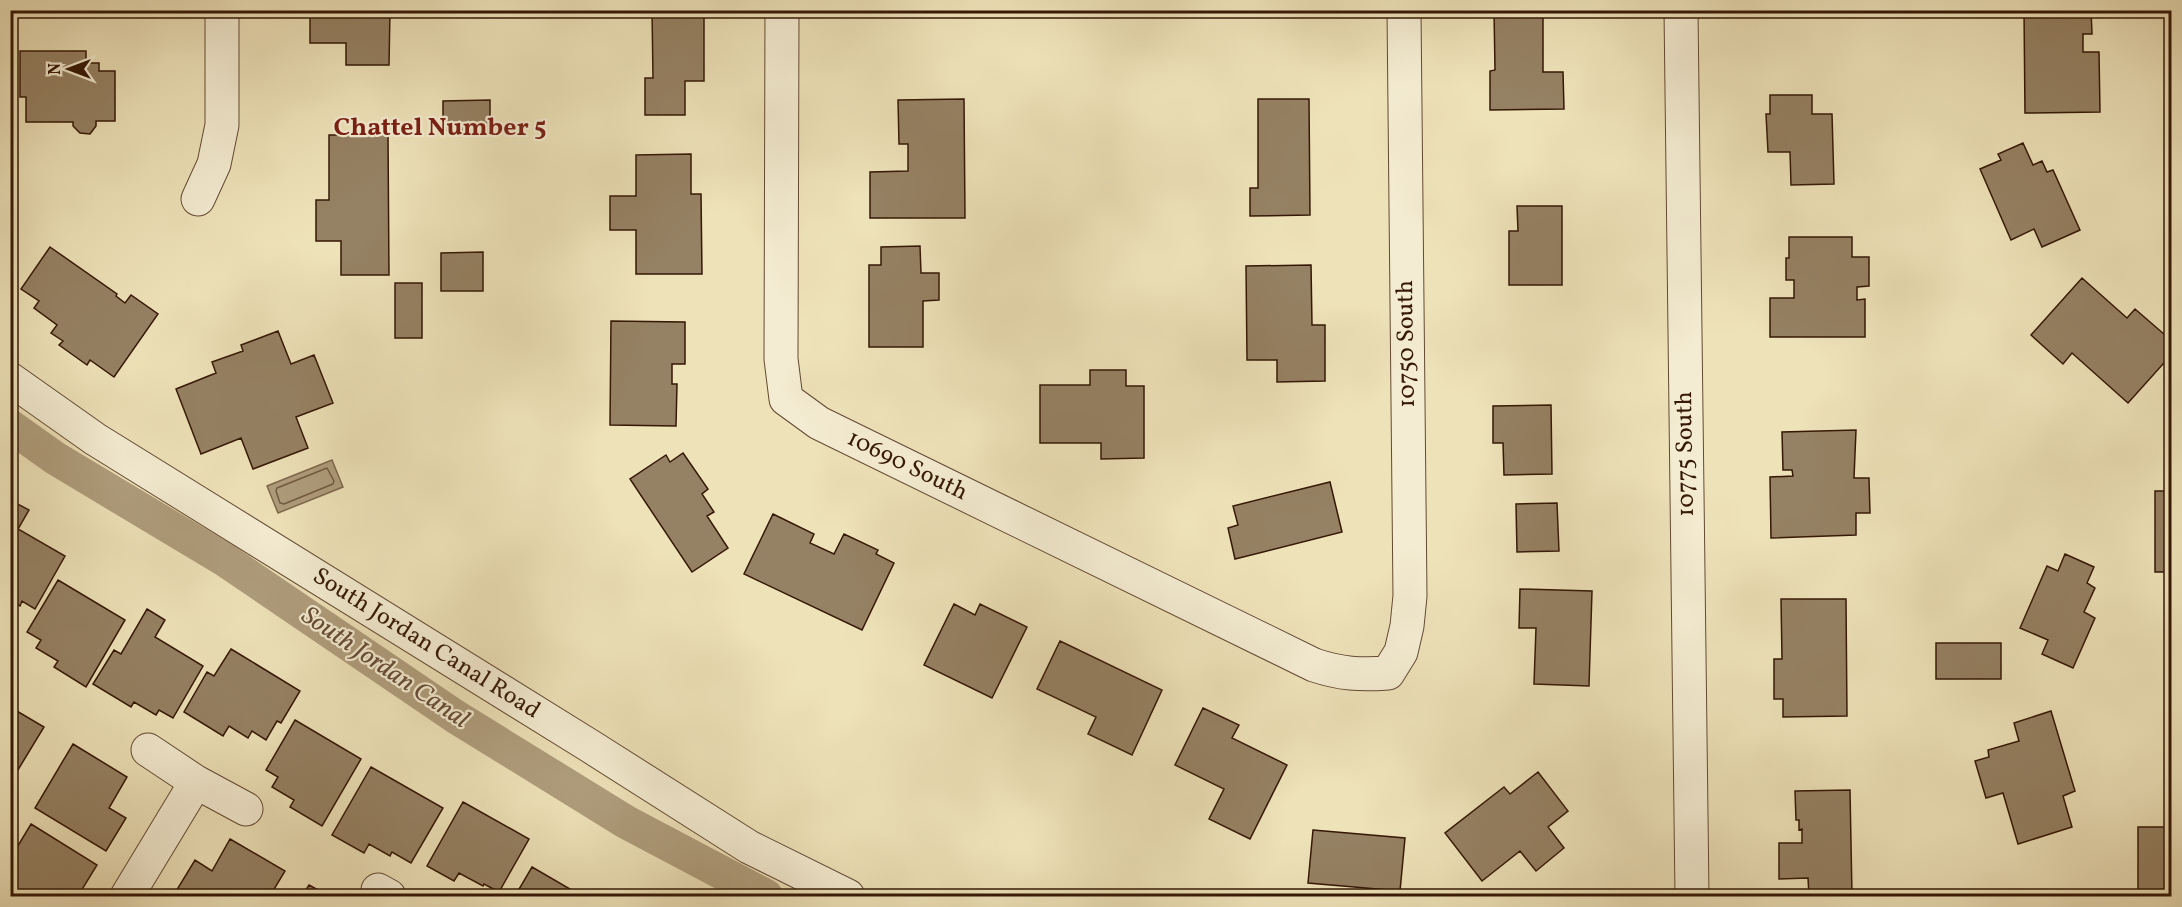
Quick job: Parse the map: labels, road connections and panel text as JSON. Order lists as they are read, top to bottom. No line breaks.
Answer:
{"streets":{"street":["10750 South","10775 South","10690 South","South Jordan Canal Road"]},"crossings":[["10750 South","10690 South"]],"districts":["Chattel Number 5"],"water":["South Jordan Canal"],"north":"left"}
